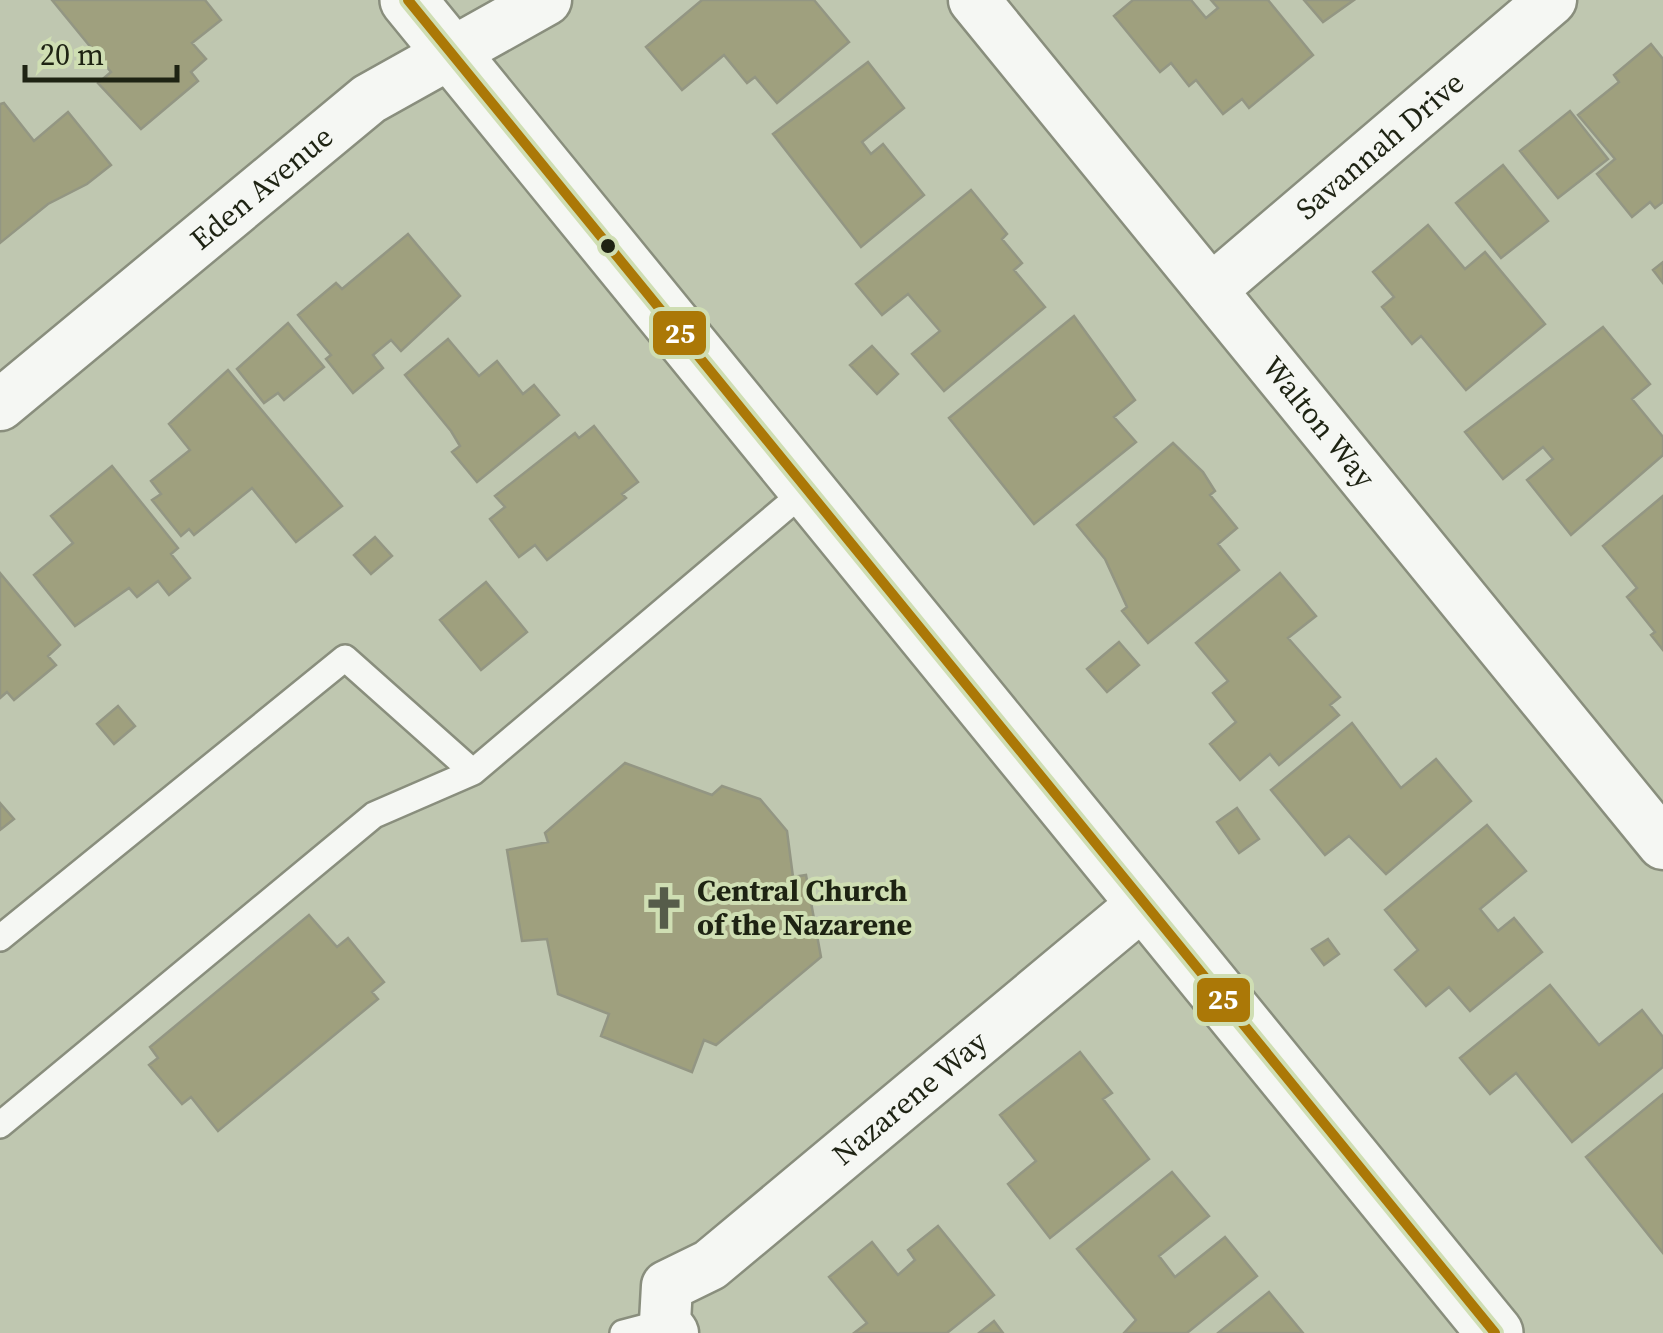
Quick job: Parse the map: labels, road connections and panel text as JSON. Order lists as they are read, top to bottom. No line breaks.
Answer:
{"streets":{"street":["Savannah Drive","Eden Avenue","Walton Way","Nazarene Way"]},"crossings":[["Savannah Drive","Walton Way"]],"places":{"church":["Central Church of the Nazarene"]},"lines":["transit line 25"],"scale_bar":"20 m"}
